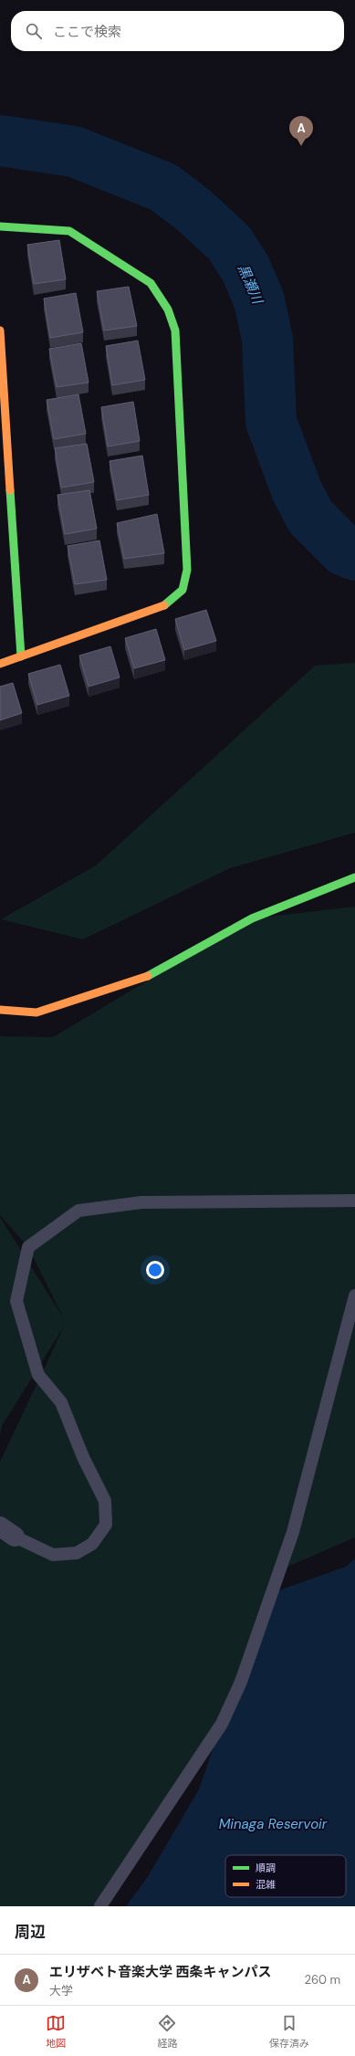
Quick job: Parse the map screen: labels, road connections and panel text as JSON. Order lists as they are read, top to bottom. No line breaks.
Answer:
{"water":["黒瀬川","Minaga Reservoir"],"legend":["順調","混雑"],"page":{"search":"ここで検索","pins":"A","heading":"周辺","list":[{"mark":"A","name":"エリザベト音楽大学 西条キャンパス","note":"大学","value":"260 m"}],"nav":["地図","経路","保存済み"]}}
